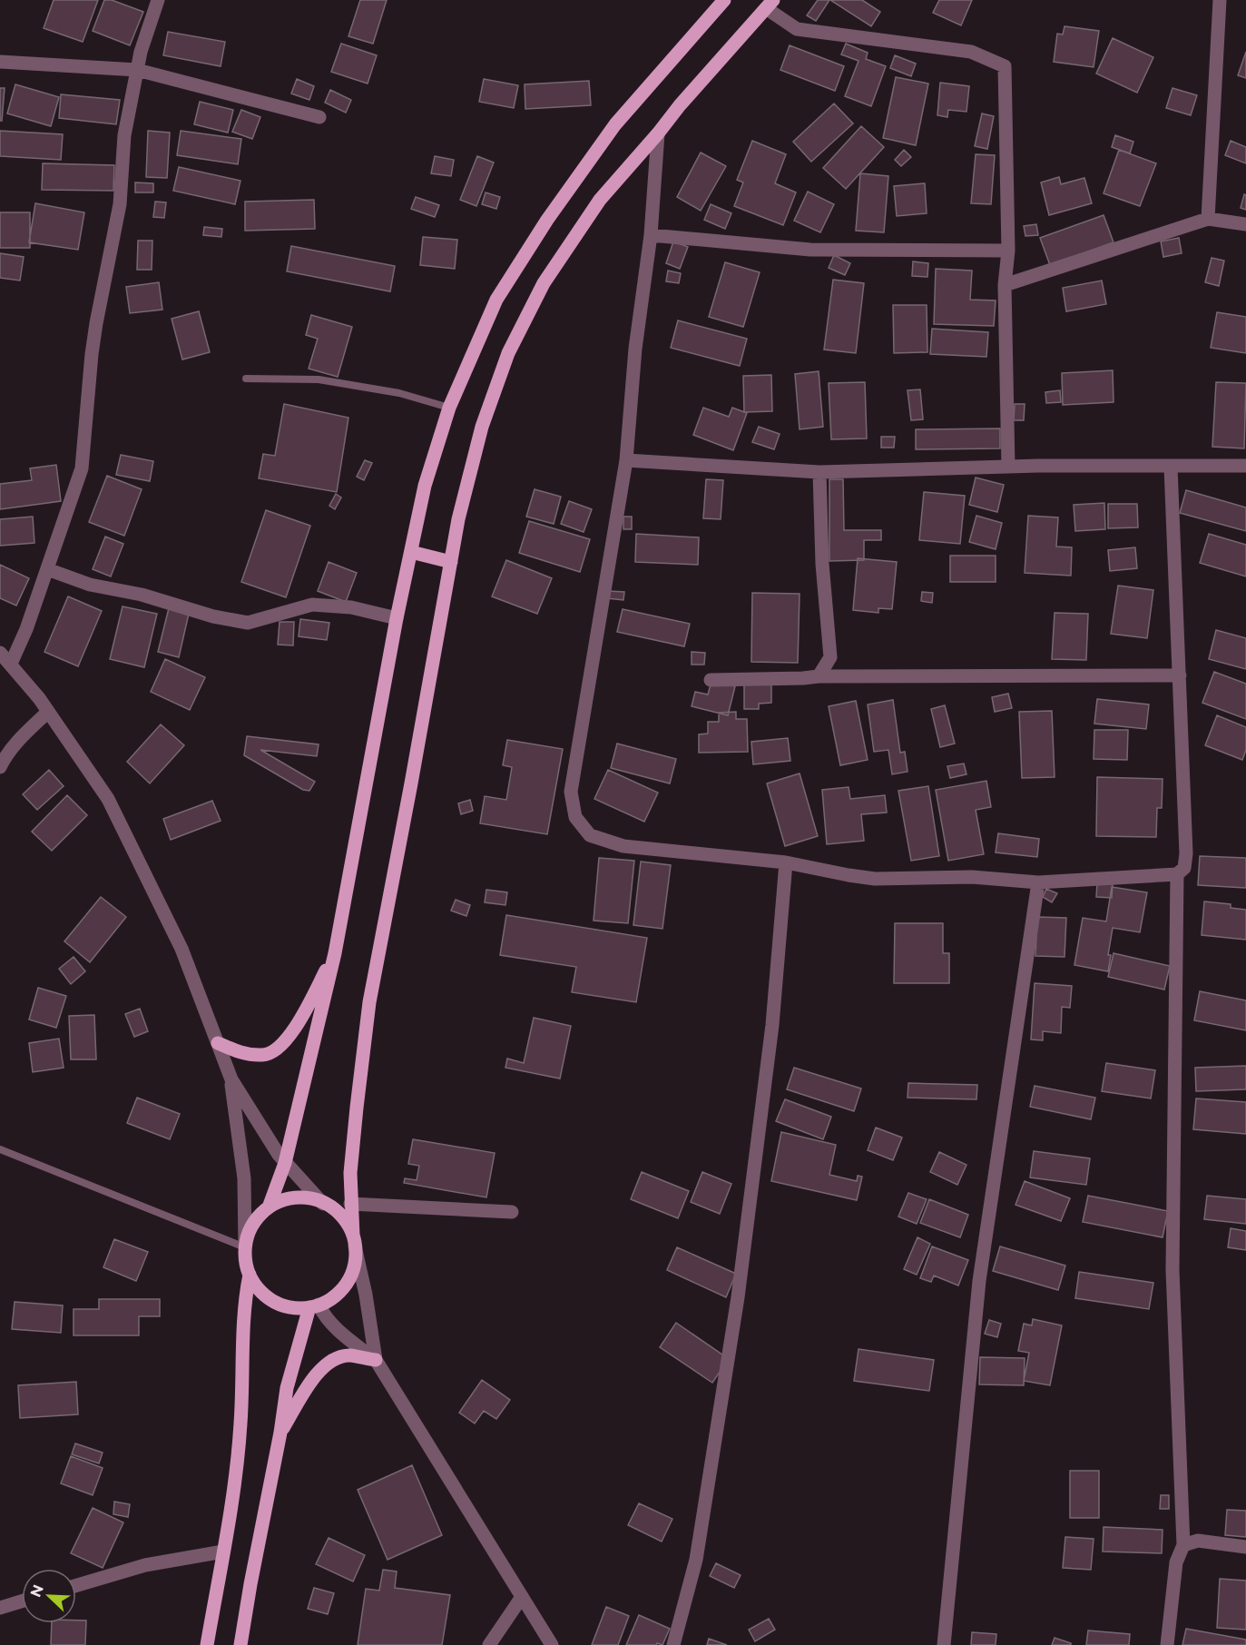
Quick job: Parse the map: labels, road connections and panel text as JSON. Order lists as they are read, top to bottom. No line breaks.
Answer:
{"north":"top left"}
